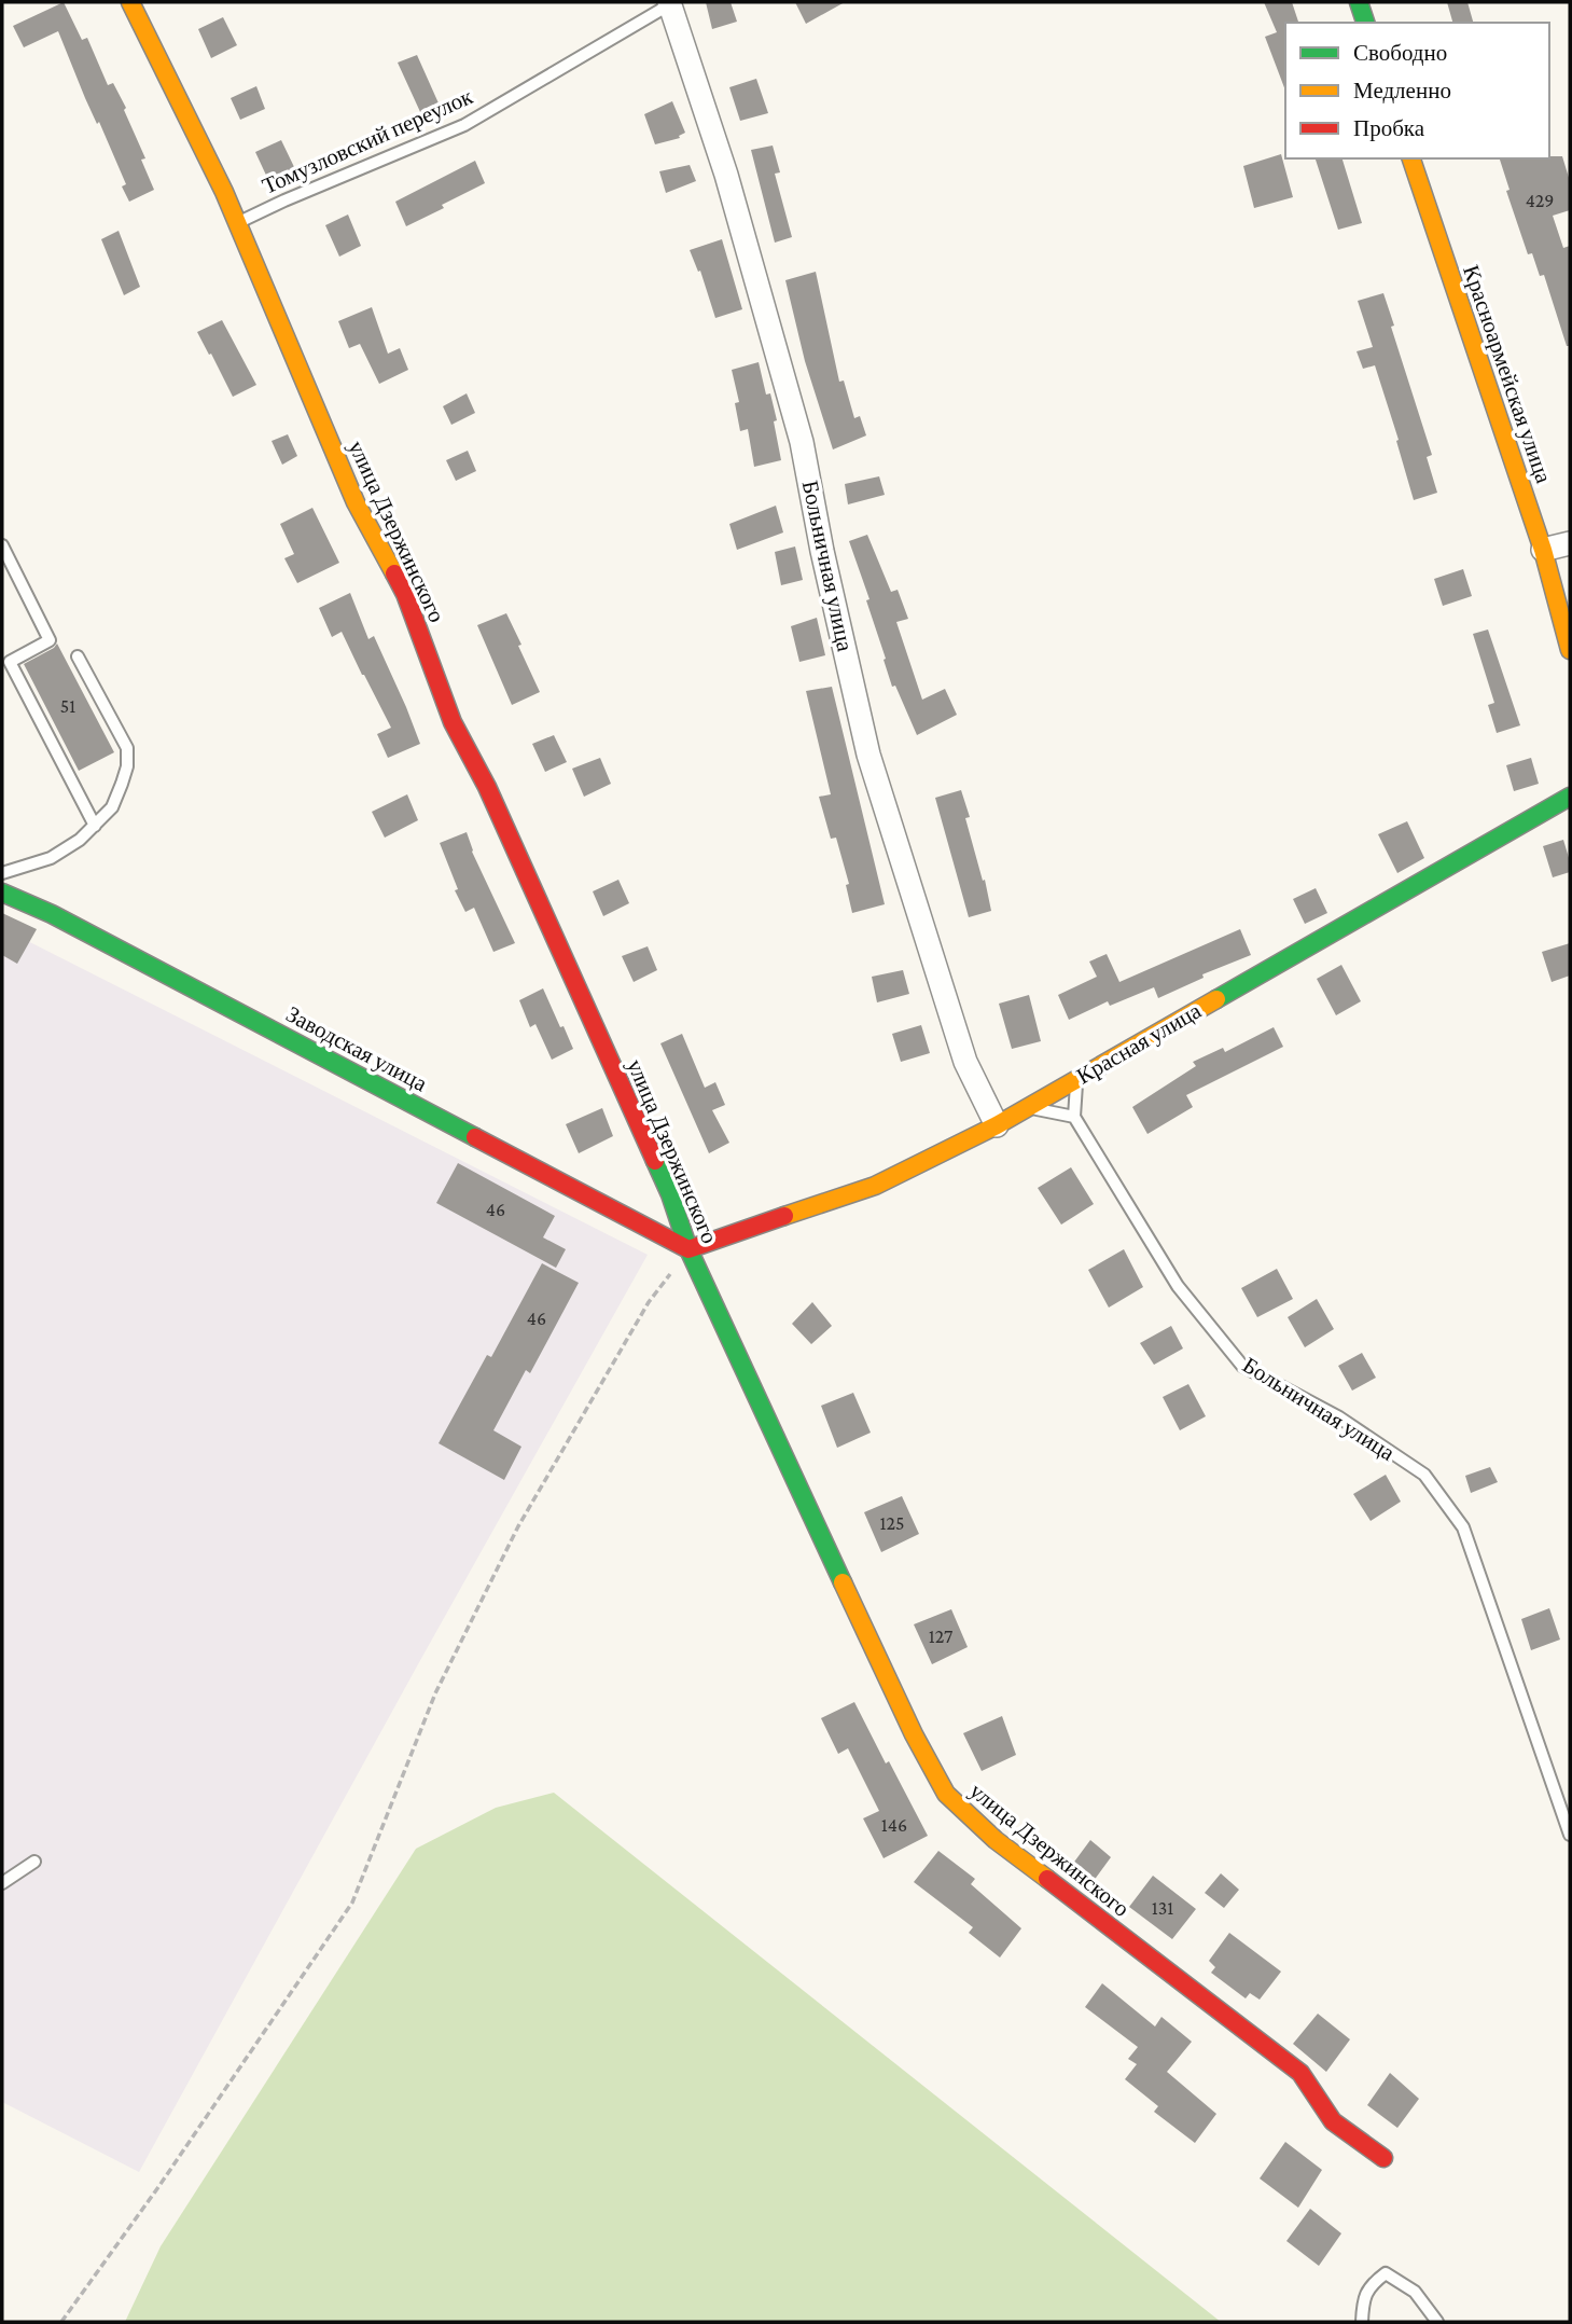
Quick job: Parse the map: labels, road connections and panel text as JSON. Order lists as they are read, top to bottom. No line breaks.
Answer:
{"streets":{"street":["Красноармейская улица","улица Дзержинского","Больничная улица","Красная улица","Заводская улица"],"lane":["Томузловский переулок"]},"crossings":[["Томузловский переулок","улица Дзержинского"],["Томузловский переулок","Больничная улица"],["улица Дзержинского","Красная улица"],["улица Дзержинского","Заводская улица"],["Больничная улица","Красная улица"],["Красная улица","Заводская улица"]],"house_numbers":["429","51","46","46","125","127","146","131"],"legend":["Свободно","Медленно","Пробка"]}
